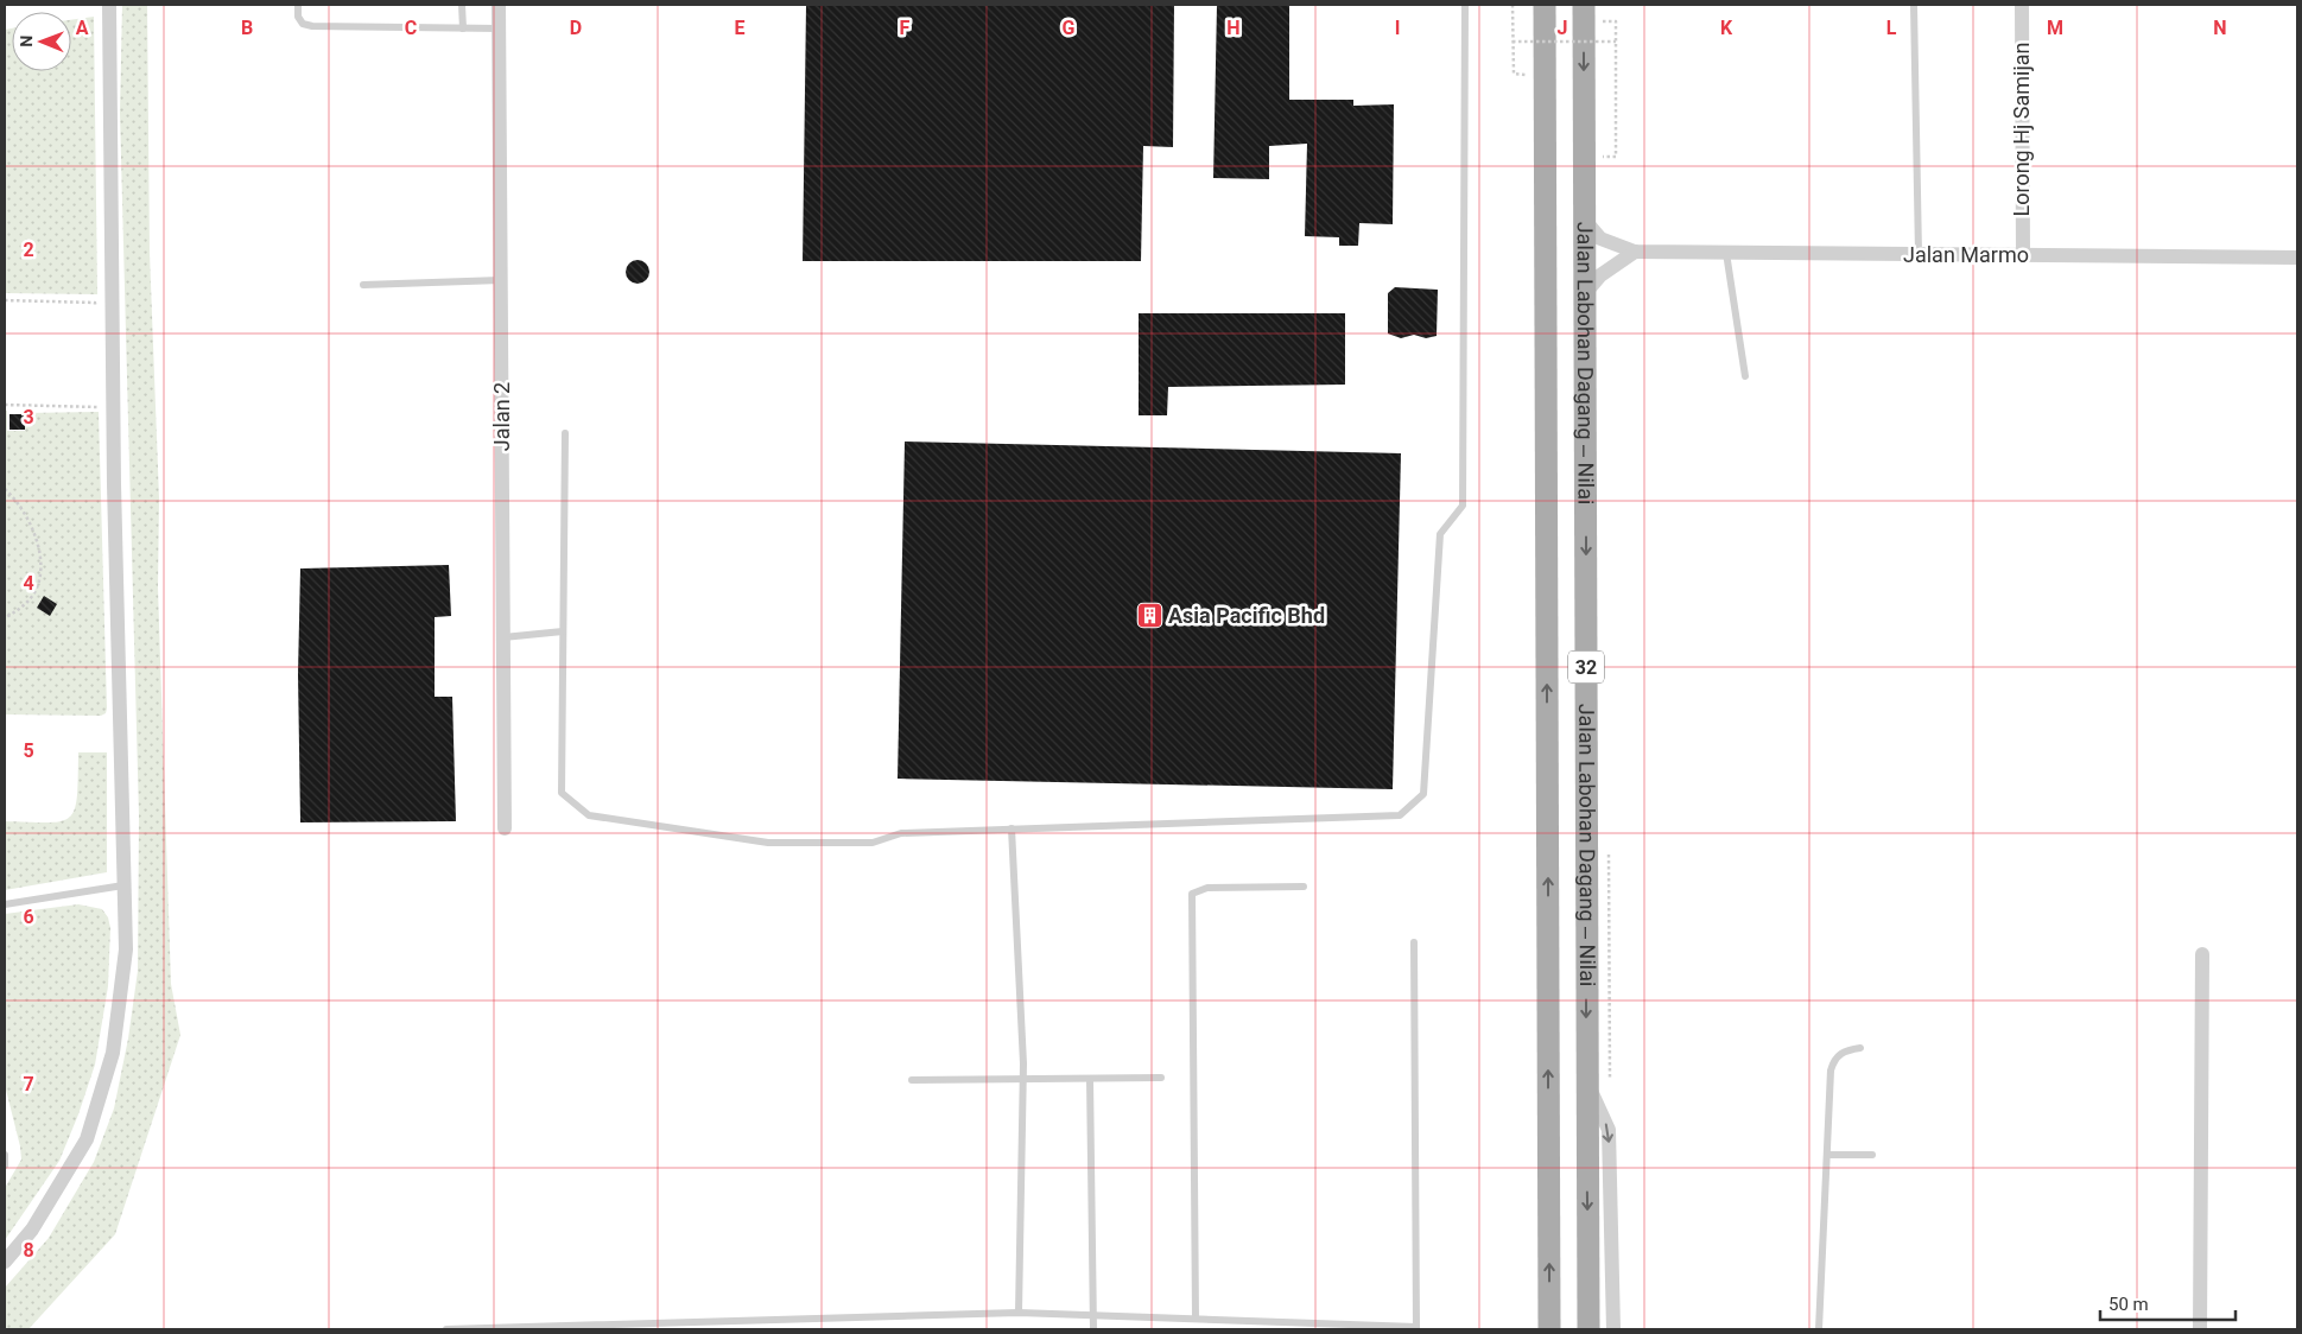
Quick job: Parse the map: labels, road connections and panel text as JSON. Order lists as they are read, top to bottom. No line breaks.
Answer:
{"streets":{"main road":["Jalan Labohan Dagang ‒ Nilai","32"],"street":["Lorong Hj Samijan","Jalan Marmo","Jalan 2"]},"crossings":[["Lorong Hj Samijan","Jalan Marmo"]],"places":{"building":["Asia Pacific Bhd"]},"scale_bar":"50 m","north":"left","grid":{"columns":["A","B","C","D","E","F","G","H","I","J","K","L","M","N"],"rows":["2","3","4","5","6","7","8"]}}
